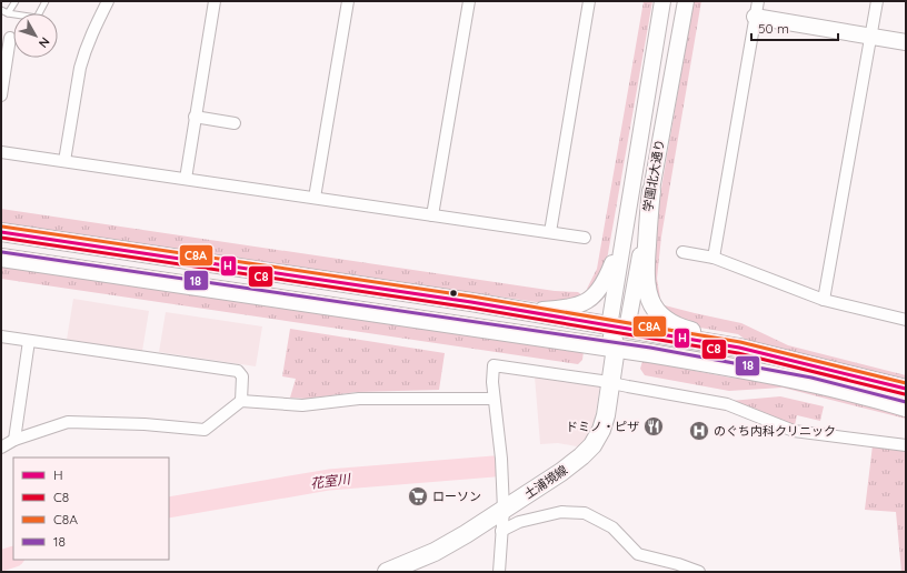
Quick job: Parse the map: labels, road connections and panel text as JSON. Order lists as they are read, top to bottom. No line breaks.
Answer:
{"streets":{"main road":["学園北大通り","土浦境線"]},"crossings":[["学園北大通り","土浦境線"]],"water":["花室川"],"places":{"restaurant":["ドミノ・ピザ"],"hospital":["のぐち内科クリニック"],"supermarket":["ローソン"]},"lines":["transit line C8A","transit line H","transit line C8","transit line 18"],"legend":["H","C8","C8A","18"],"scale_bar":"50 m","north":"bottom right"}
